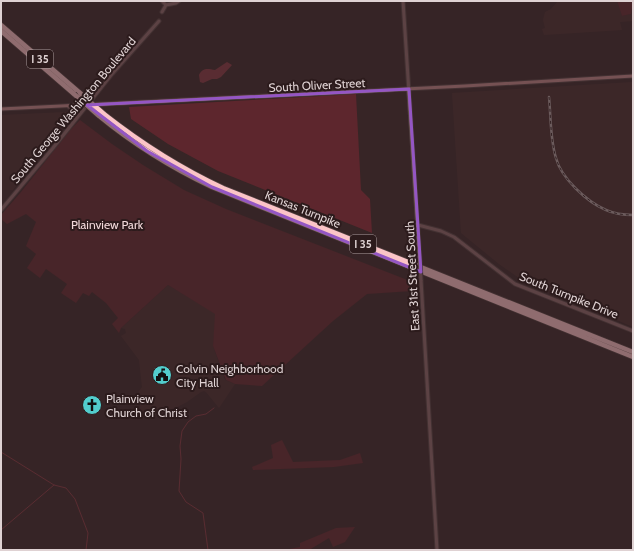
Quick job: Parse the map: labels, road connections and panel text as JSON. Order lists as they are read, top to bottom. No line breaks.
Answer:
{"streets":{"highway":["I 35","Kansas Turnpike"],"main road":["South Oliver Street"],"street":["South George Washington Boulevard","East 31st Street South","South Turnpike Drive"]},"crossings":[["South Oliver Street","South George Washington Boulevard"],["South Oliver Street","East 31st Street South"],["East 31st Street South","South Turnpike Drive"]],"parks":["Plainview Park"],"places":{"public building":["Colvin Neighborhood City Hall"],"church":["Plainview Church of Christ"]}}
